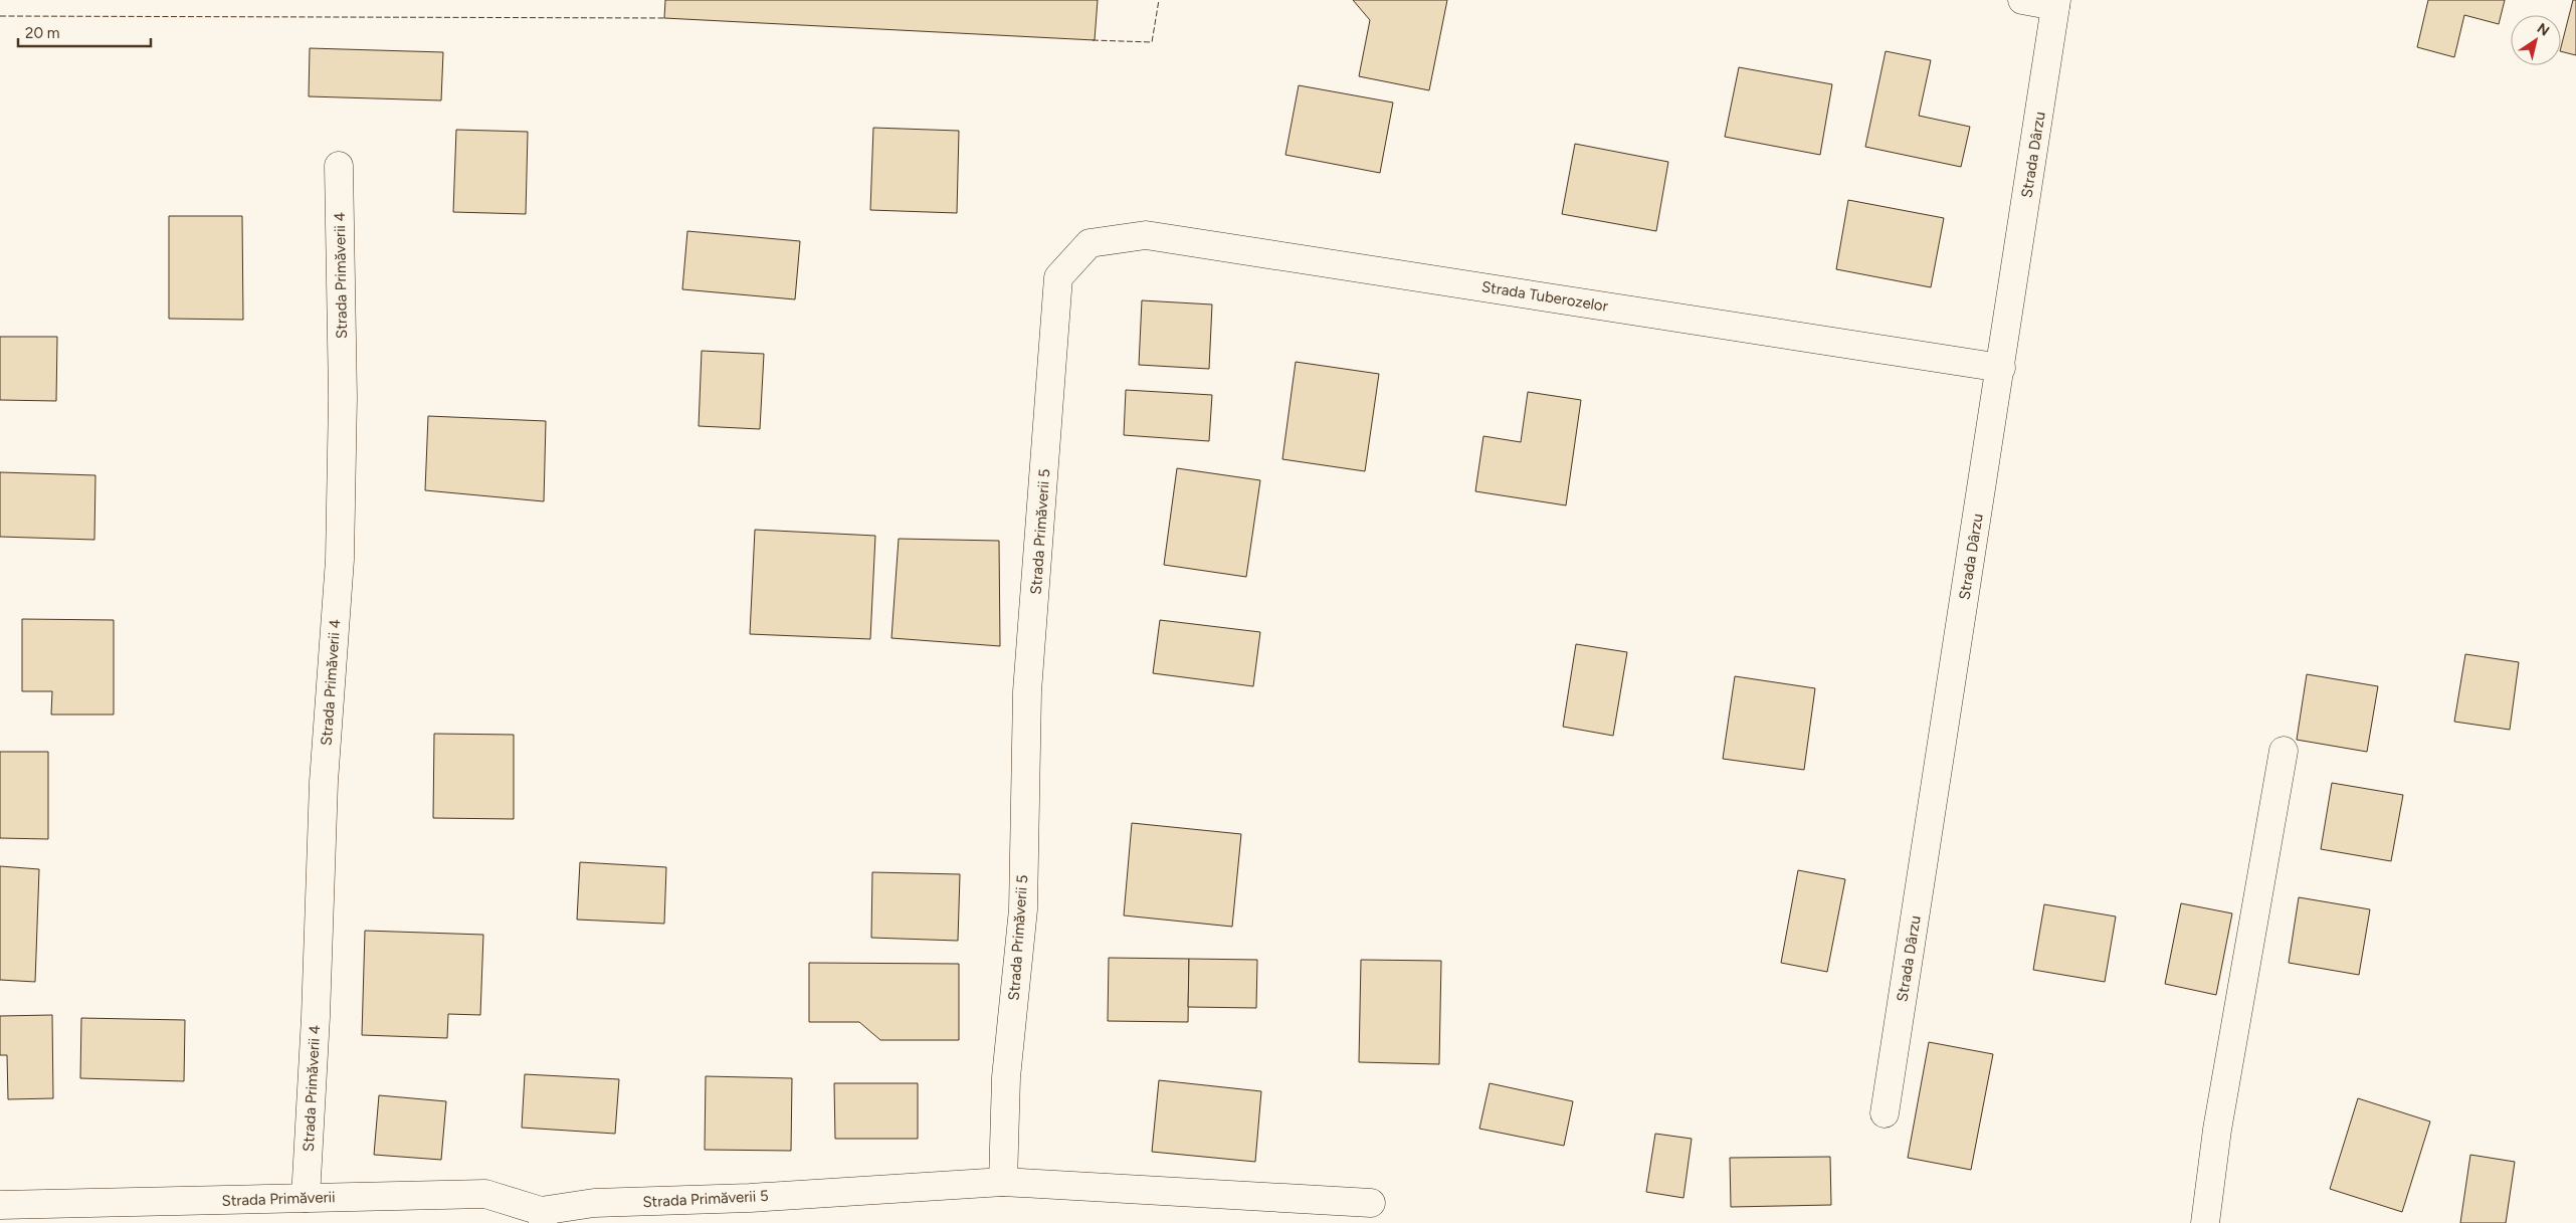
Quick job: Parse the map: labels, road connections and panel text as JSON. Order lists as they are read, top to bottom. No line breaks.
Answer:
{"streets":{"street":["Strada Dârzu","Strada Primăverii 4","Strada Tuberozelor","Strada Primăverii 5","Strada Primăverii"]},"crossings":[["Strada Dârzu","Strada Tuberozelor"],["Strada Primăverii 4","Strada Primăverii"],["Strada Tuberozelor","Strada Primăverii 5"],["Strada Primăverii 5","Strada Primăverii"]],"scale_bar":"20 m","north":"top right"}
